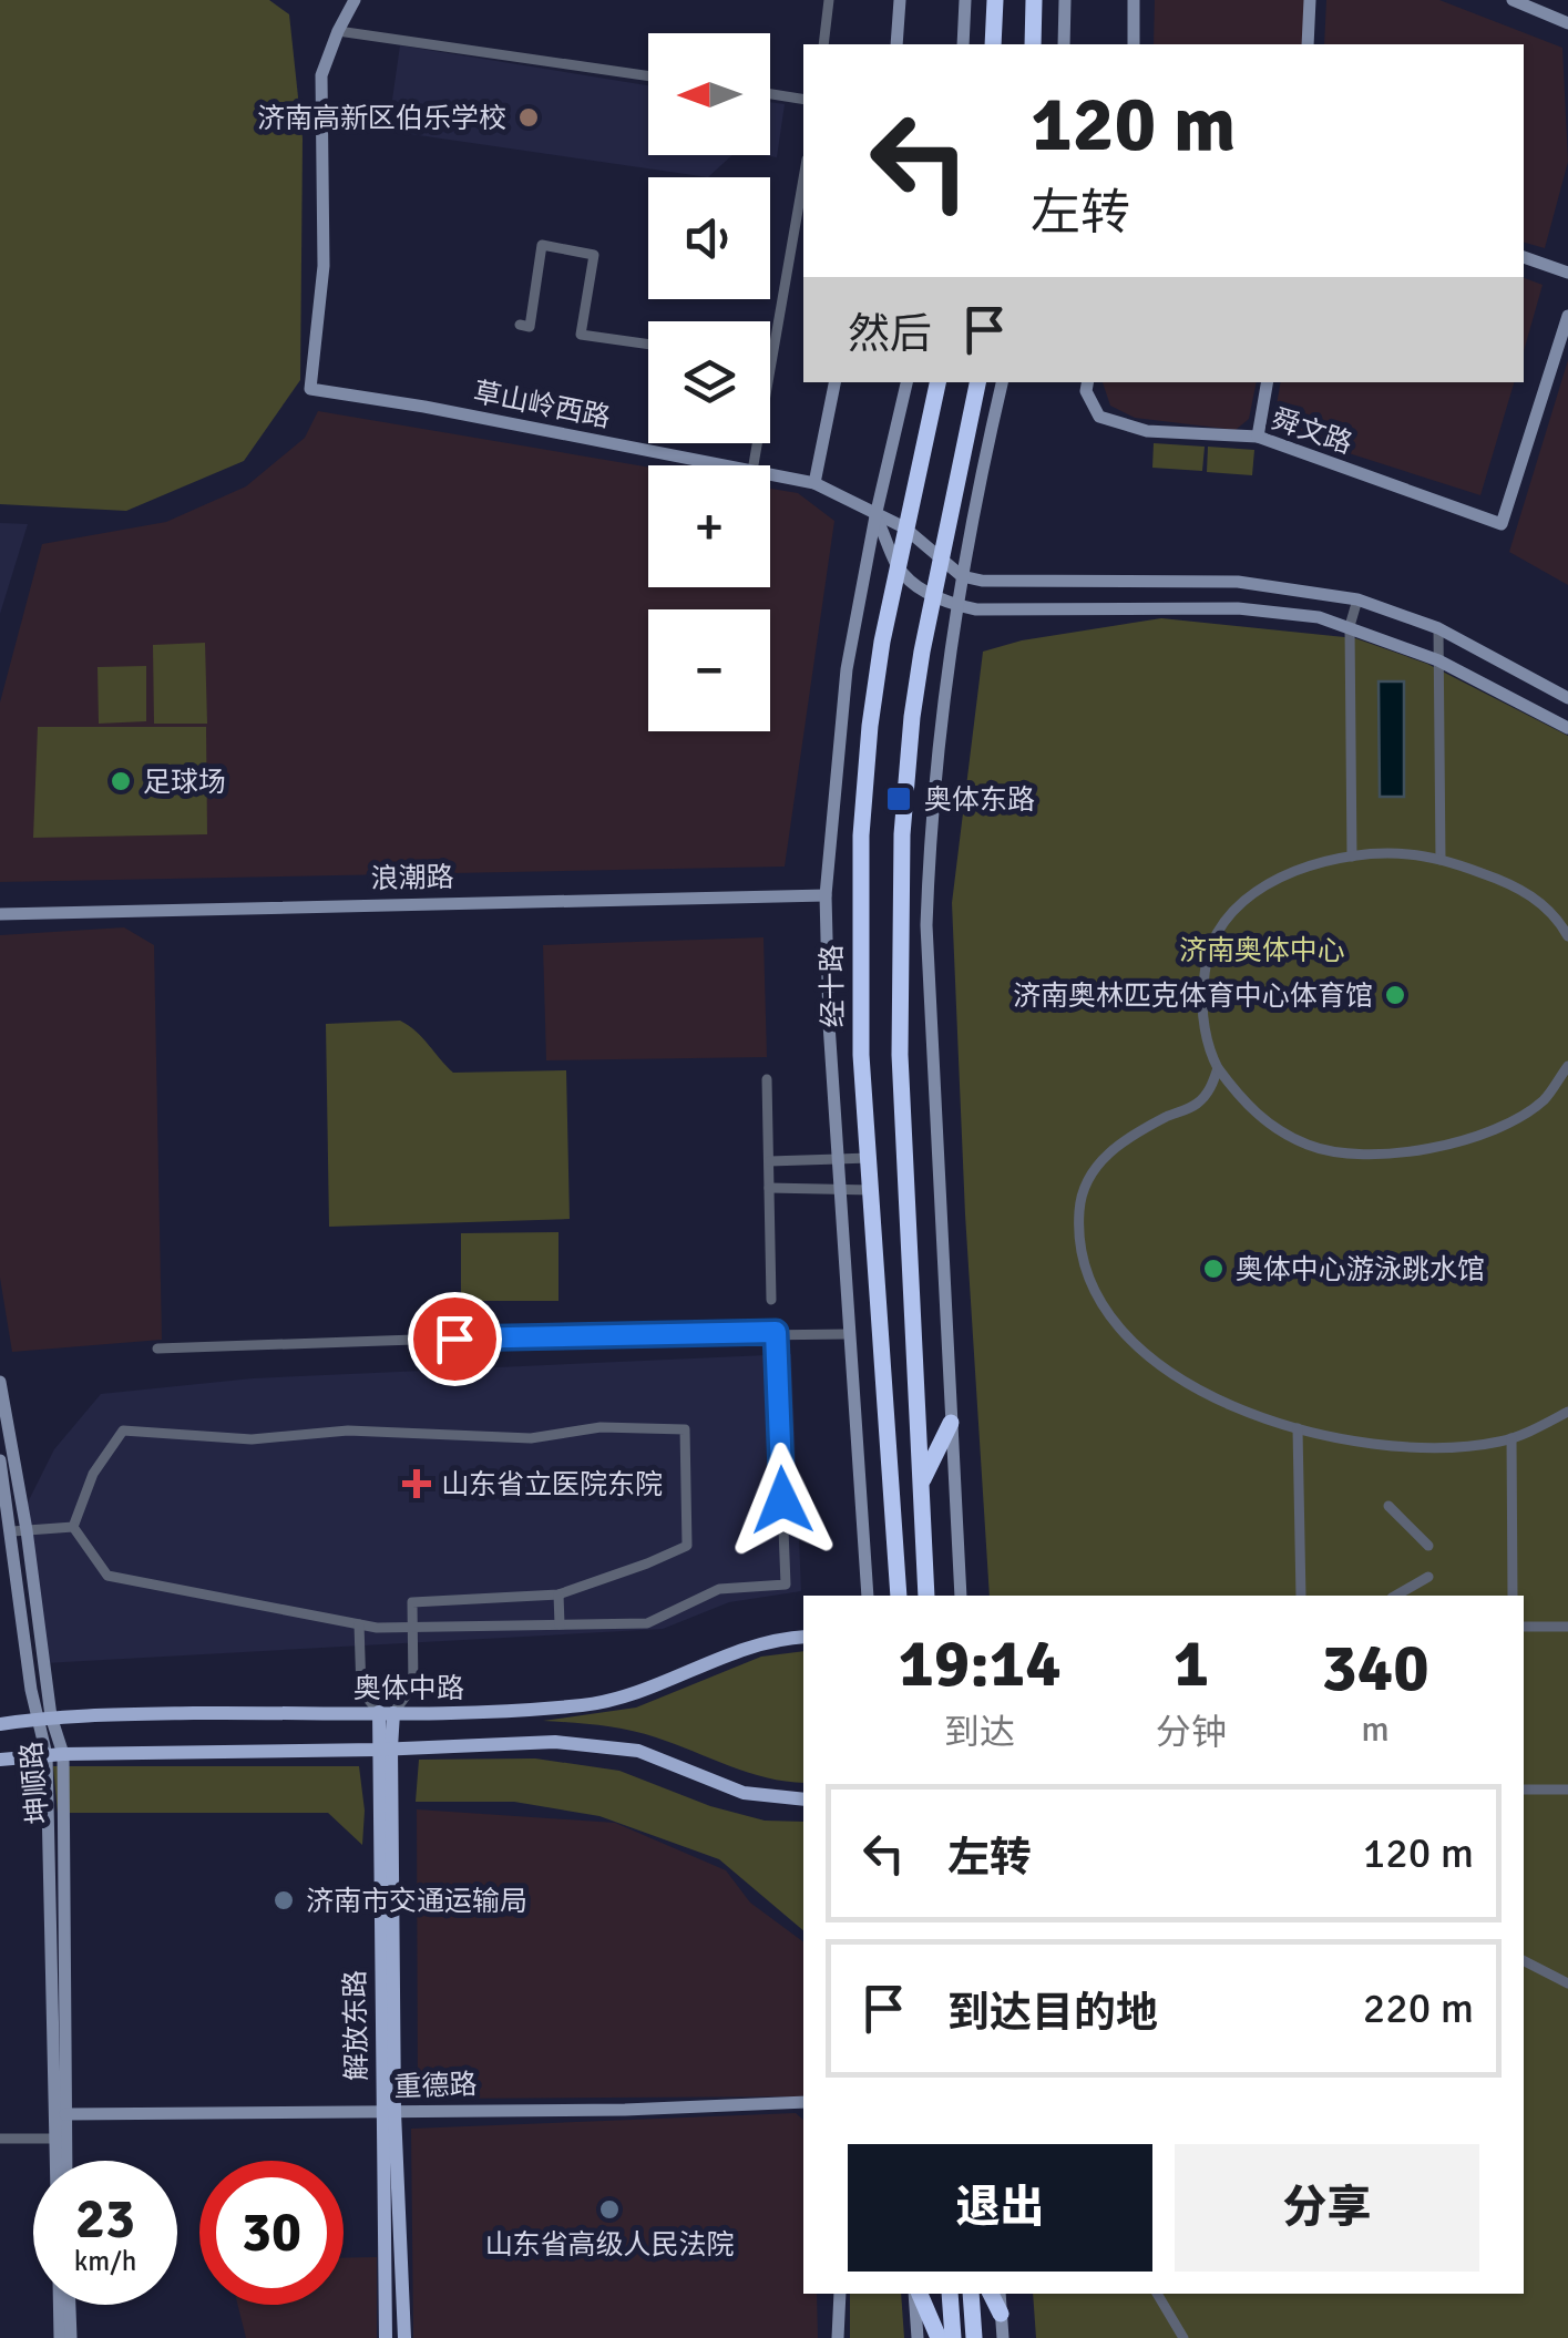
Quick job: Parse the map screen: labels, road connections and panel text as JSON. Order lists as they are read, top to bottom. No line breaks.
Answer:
{"streets":{"highway":["经十路"],"main road":["草山岭西路","舜文路","浪潮路","奥体中路","坤顺路","解放东路","重德路"]},"crossings":[["草山岭西路","经十路"],["浪潮路","经十路"],["奥体中路","坤顺路"],["奥体中路","解放东路"],["坤顺路","重德路"],["解放东路","重德路"]],"parks":["济南奥体中心"],"places":{"other":["济南高新区伯乐学校","足球场","济南奥林匹克体育中心体育馆","奥体中心游泳跳水馆","济南市交通运输局","山东省高级人民法院"],"transit":["奥体东路"],"health":["山东省立医院东院"]},"north":"left","page":{"map_buttons":["+","−"],"turn":["120 m","左转"],"then":"然后","eta":["19:14","到达","1","分钟","340","m"],"list":[{"name":"左转","value":"120 m"},{"name":"到达目的地","value":"220 m"}],"buttons":["退出","分享"],"speed":"23 km/h","limit":"30"}}
